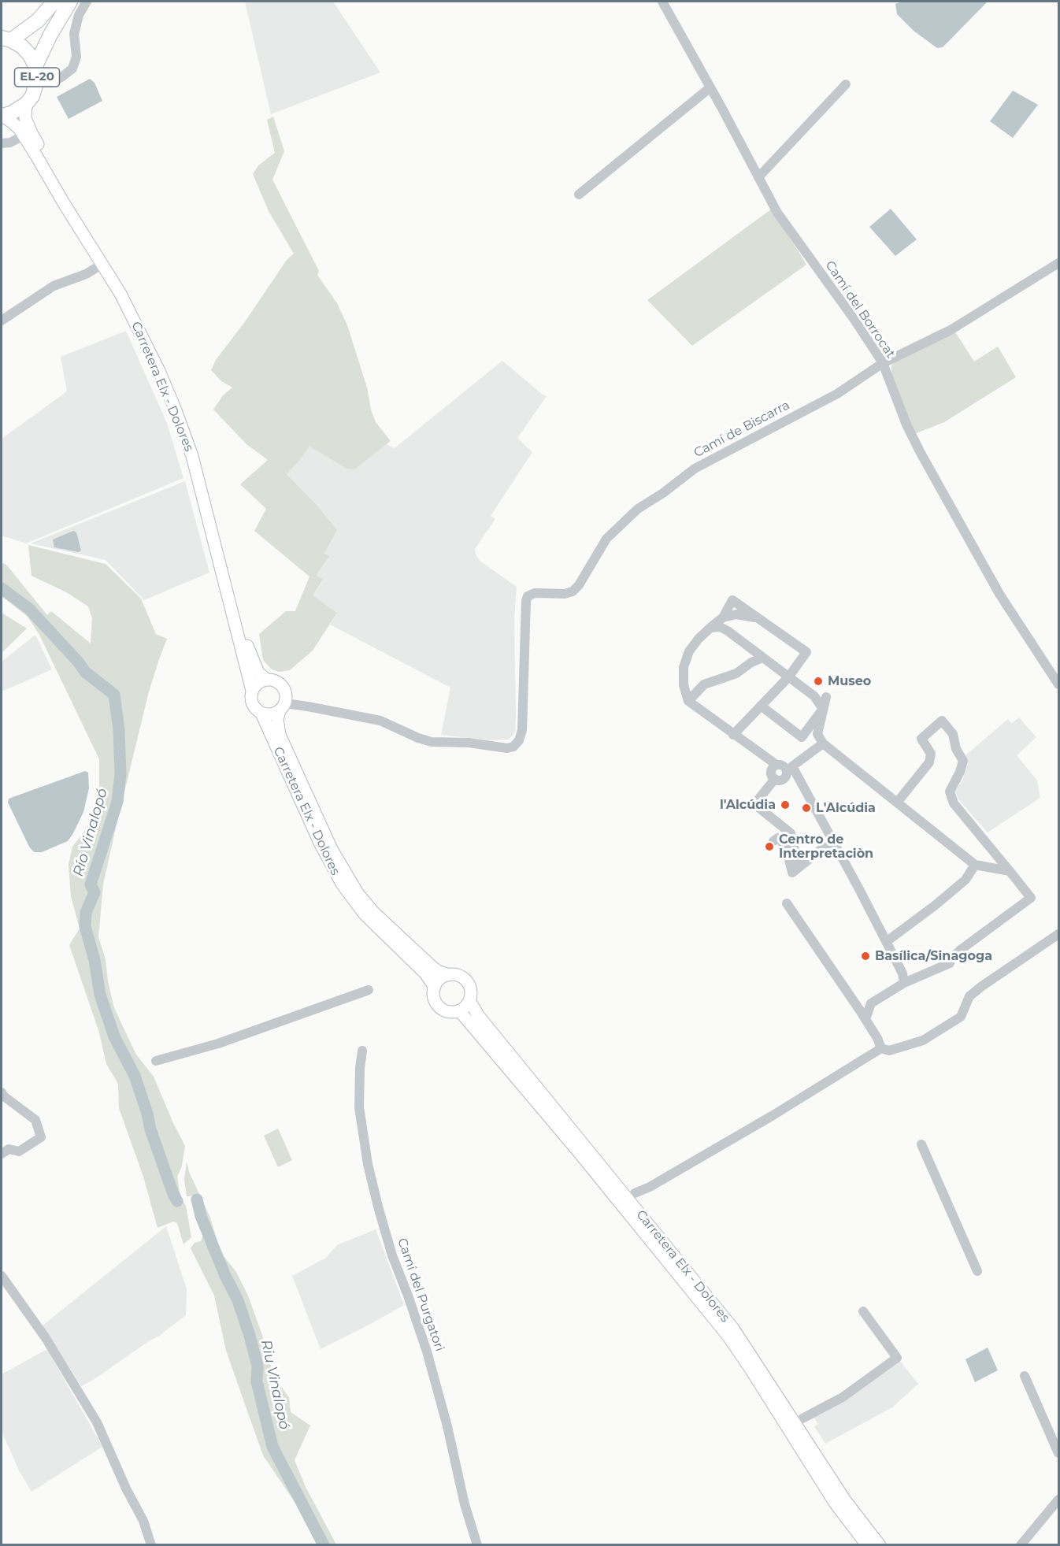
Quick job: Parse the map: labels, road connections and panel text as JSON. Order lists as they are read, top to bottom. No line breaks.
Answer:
{"streets":{"highway":["EL-20"],"main road":["Carretera Elx - Dolores"],"street":["Camí del Borrocat","Camí de Biscarra","Camí del Purgatori"]},"crossings":[["EL-20","Carretera Elx - Dolores"],["Camí del Borrocat","Camí de Biscarra"],["Carretera Elx - Dolores","Camí de Biscarra"]],"water":["Río Vinalopó","Riu Vinalopó"],"places":["Museo","l'Alcúdia","L'Alcúdia","Centro de Interpretaciòn","Basílica/Sinagoga"]}
